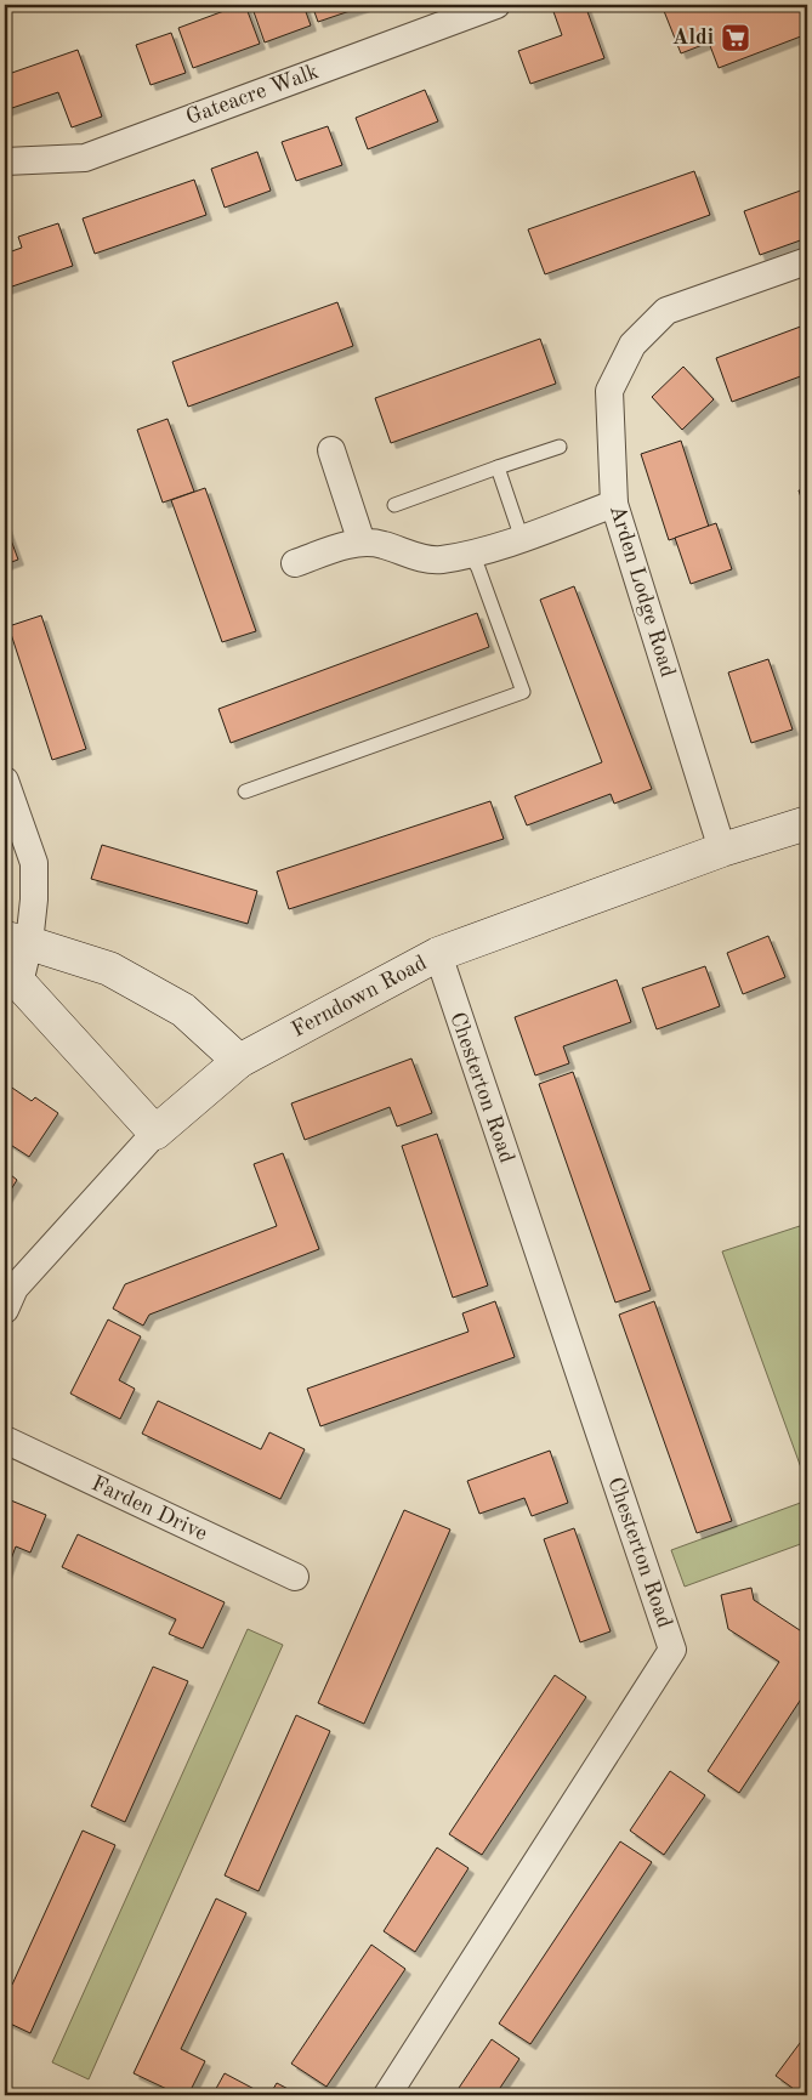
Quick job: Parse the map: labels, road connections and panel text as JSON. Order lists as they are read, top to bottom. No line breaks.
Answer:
{"streets":{"main road":["Ferndown Road"],"street":["Gateacre Walk","Arden Lodge Road","Chesterton Road","Farden Drive"]},"crossings":[["Arden Lodge Road","Ferndown Road"],["Ferndown Road","Chesterton Road"]],"places":{"supermarket":["Aldi"]}}
